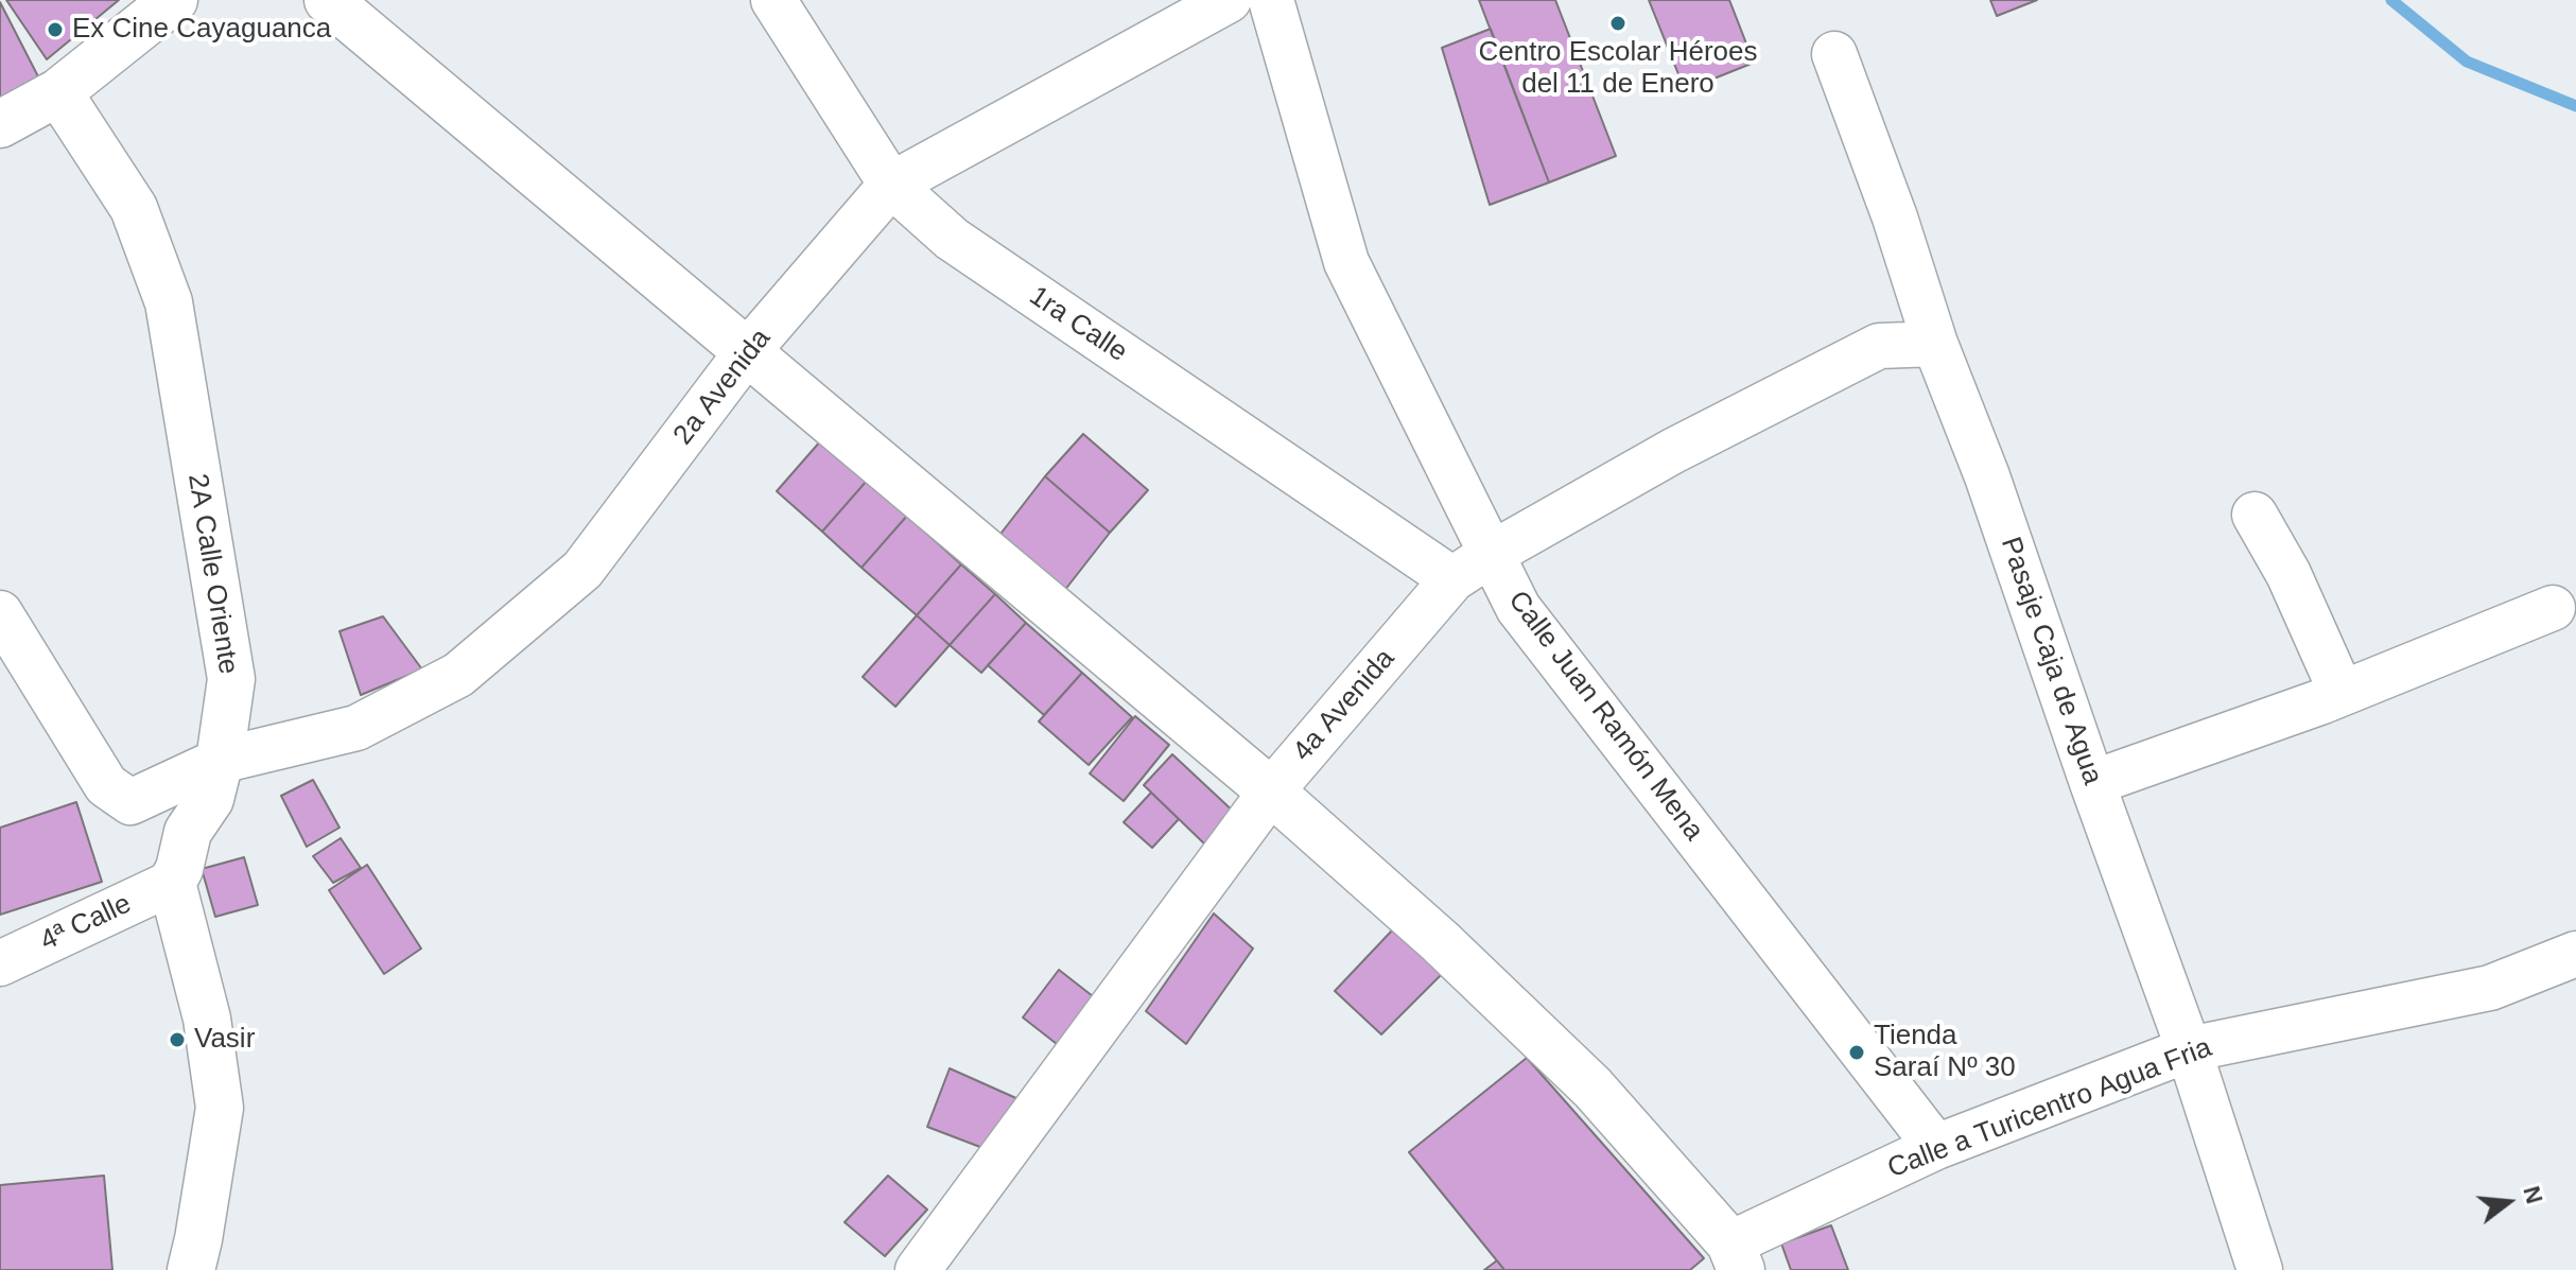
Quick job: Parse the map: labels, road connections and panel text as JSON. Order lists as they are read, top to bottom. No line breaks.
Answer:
{"streets":{"main road":["2A Calle Oriente"],"street":["1ra Calle","2a Avenida","Pasaje Caja de Agua","4a Avenida","Calle Juan Ramón Mena","4ª Calle","Calle a Turicentro Agua Fria"]},"crossings":[["1ra Calle","2a Avenida"],["1ra Calle","4a Avenida"],["2a Avenida","2A Calle Oriente"],["2A Calle Oriente","4ª Calle"],["Pasaje Caja de Agua","4a Avenida"],["Pasaje Caja de Agua","Calle a Turicentro Agua Fria"],["4a Avenida","Calle Juan Ramón Mena"],["Calle Juan Ramón Mena","Calle a Turicentro Agua Fria"]],"places":["Centro Escolar Héroes del 11 de Enero","Ex Cine Cayaguanca","Vasir","Tienda Saraí Nº 30"],"north":"right"}
